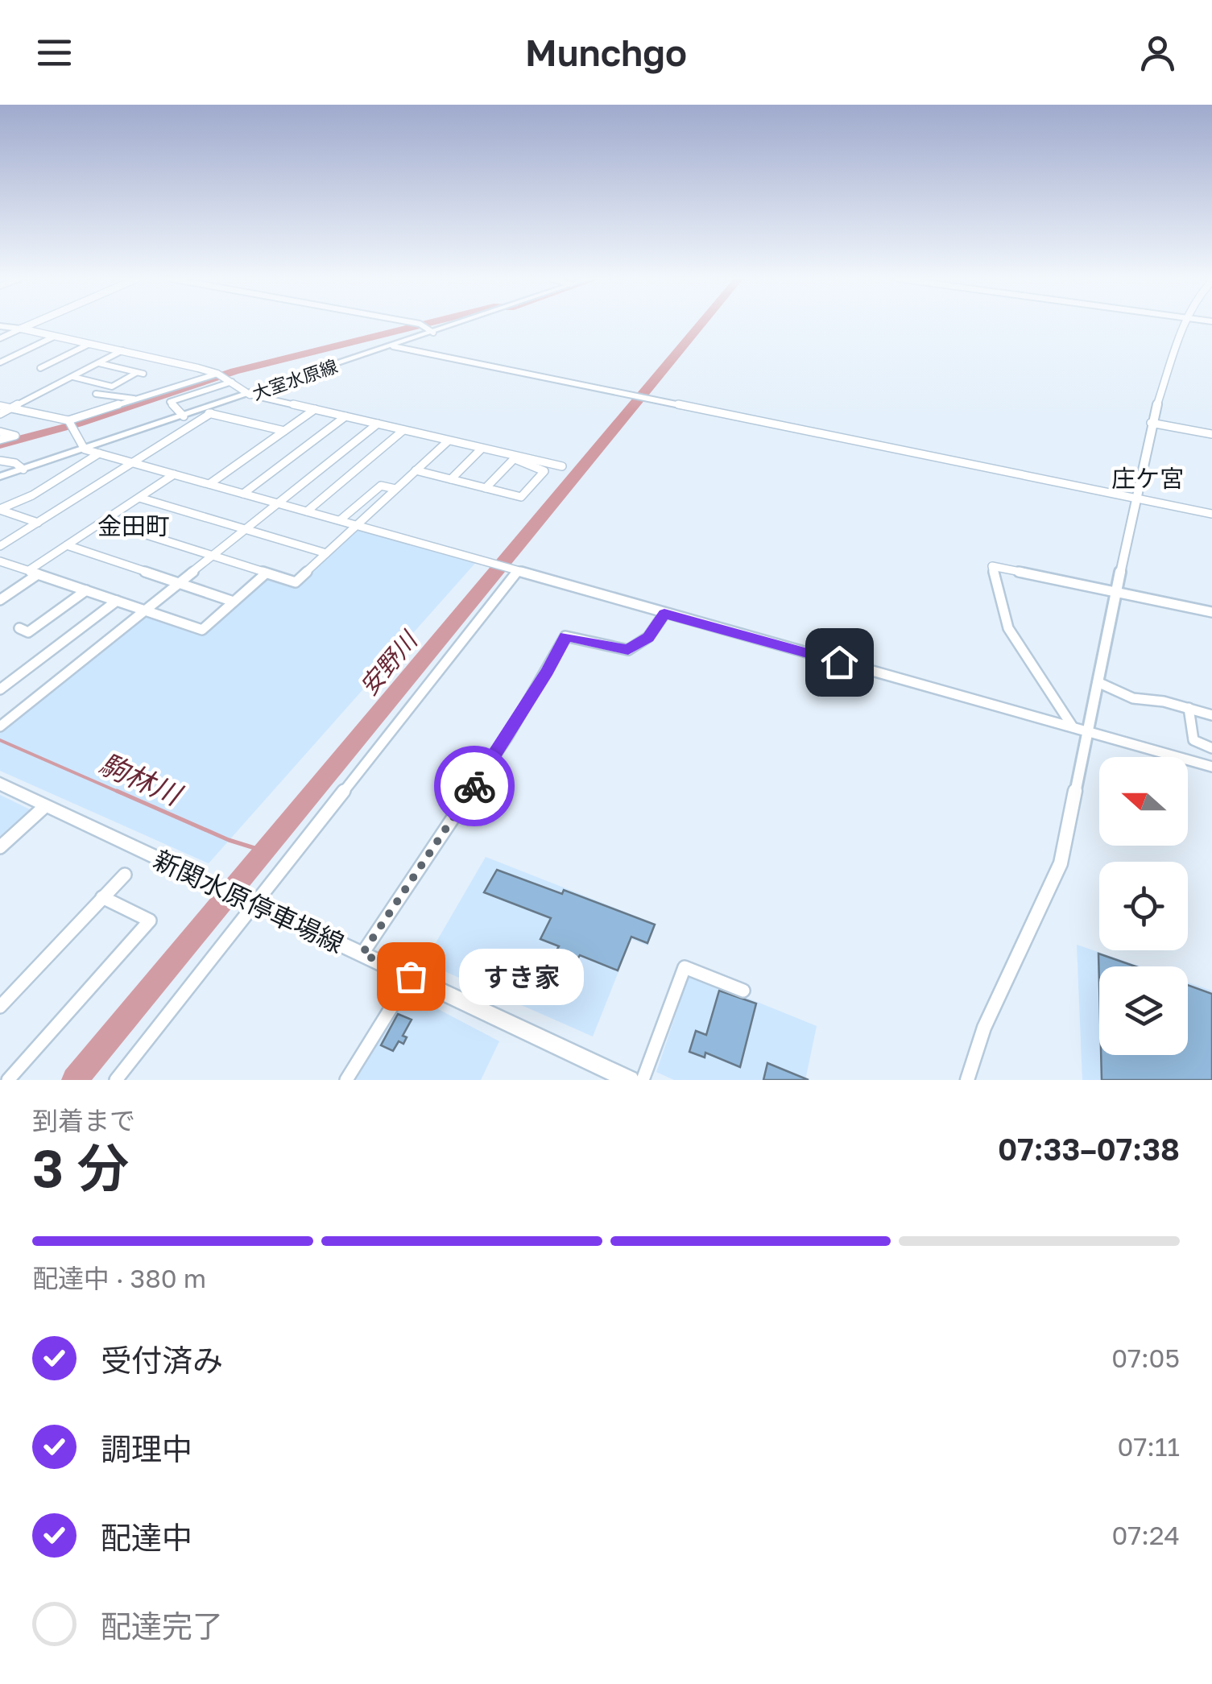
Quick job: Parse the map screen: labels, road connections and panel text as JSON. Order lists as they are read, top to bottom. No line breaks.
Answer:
{"streets":{"main road":["大室水原線","新関水原停車場線"]},"districts":["庄ケ宮","金田町"],"water":["安野川","駒林川"],"places":["すき家"],"north":"left","page":{"header":"Munchgo","bubble":"すき家","heading":["3 分","到着まで","07:33–07:38"],"bar":"配達中 · 380 m","list":[["受付済み","07:05"],["調理中","07:11"],["配達中","07:24"],"配達完了"]}}
